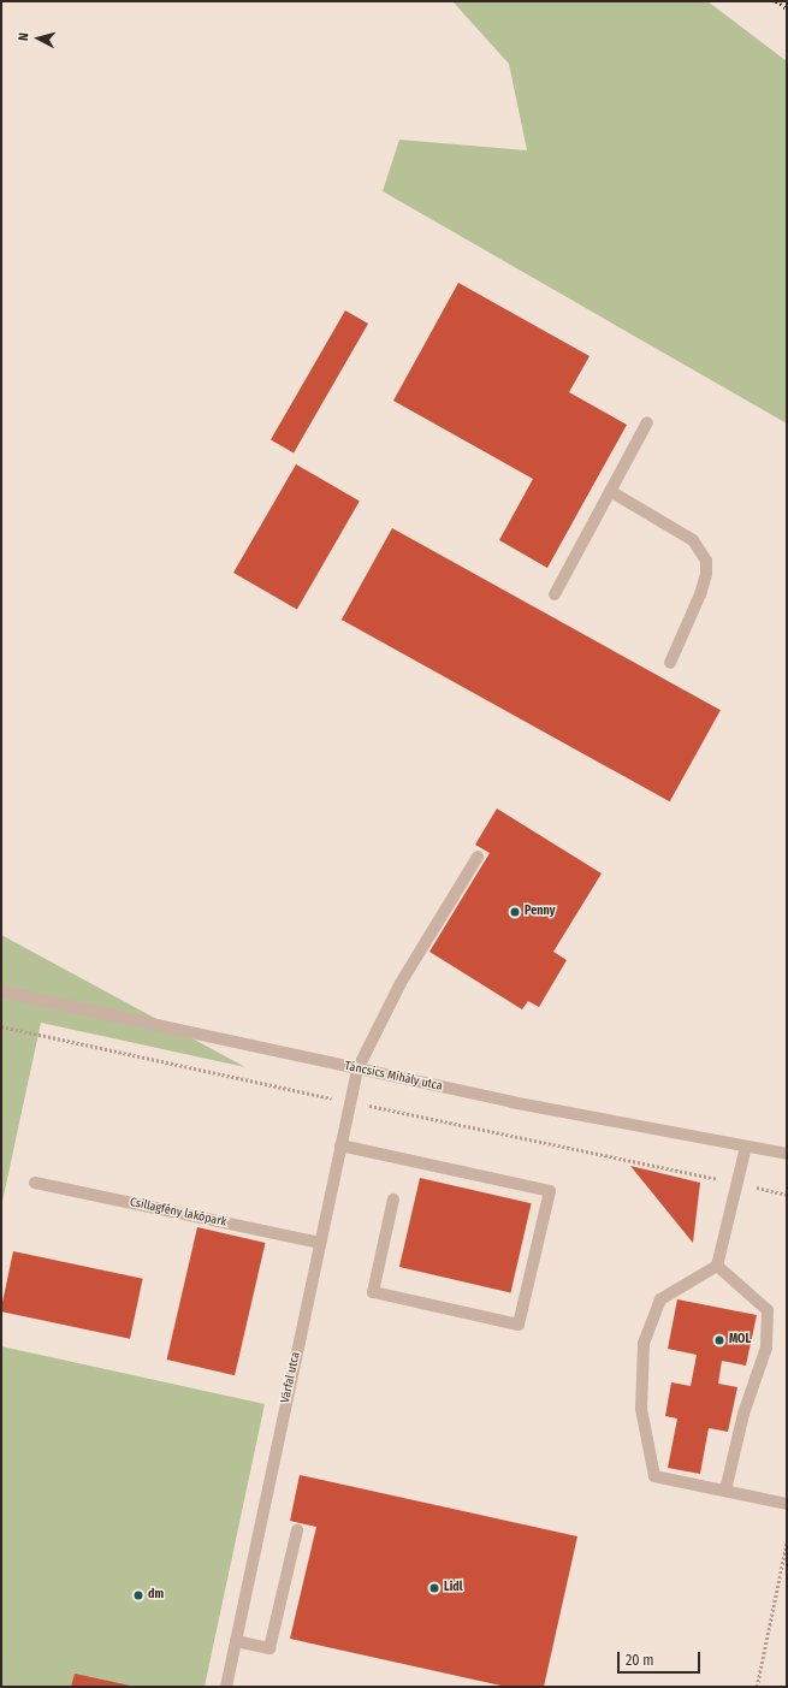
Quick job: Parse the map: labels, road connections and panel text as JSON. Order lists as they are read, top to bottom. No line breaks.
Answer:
{"streets":{"street":["Táncsics Mihály utca","Csillagfény lakópark","Várfal utca"]},"crossings":[["Táncsics Mihály utca","Várfal utca"],["Csillagfény lakópark","Várfal utca"]],"places":["Penny","MOL","Lidl","dm"],"scale_bar":"20 m","north":"left"}
